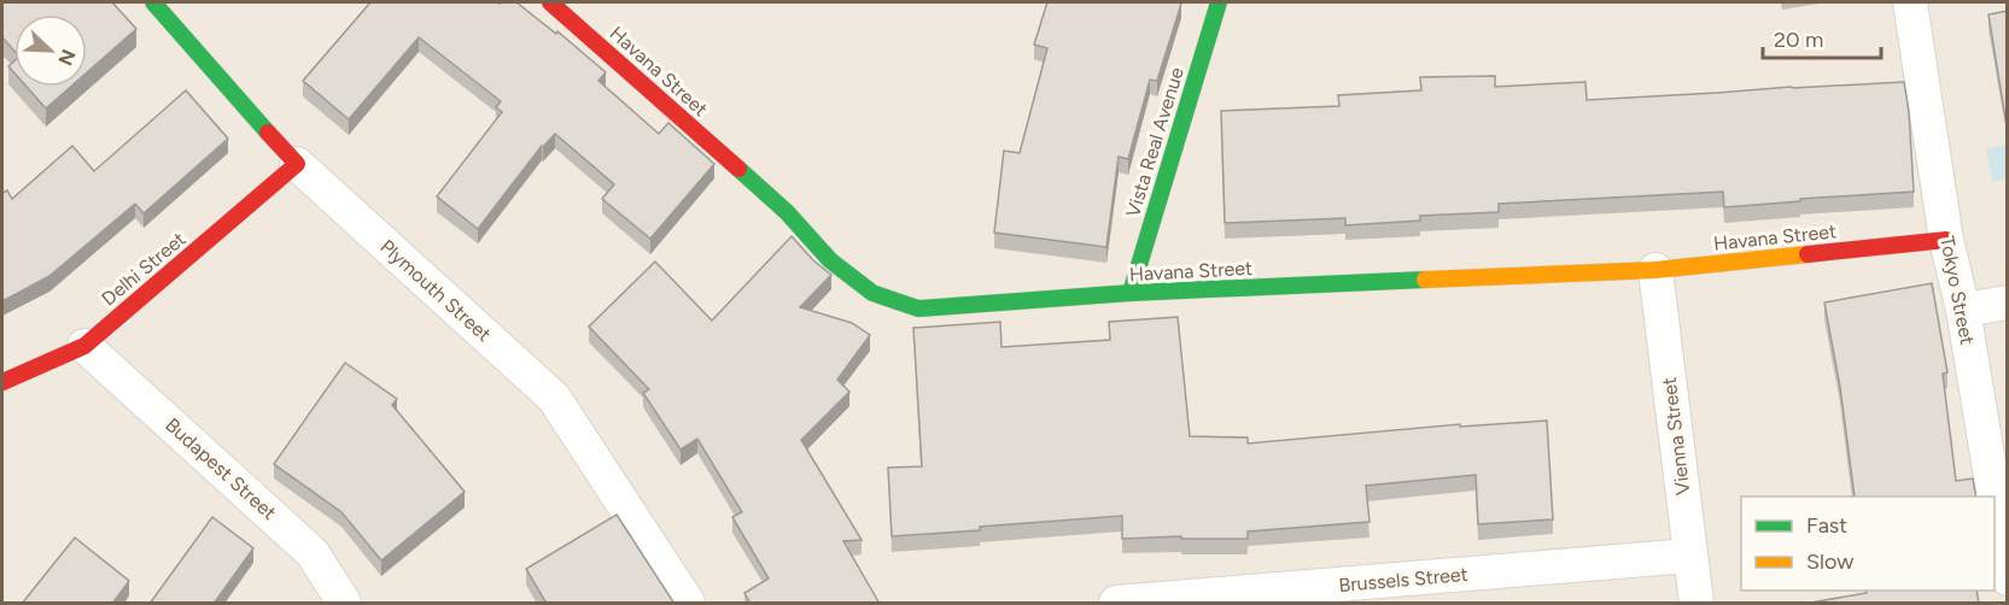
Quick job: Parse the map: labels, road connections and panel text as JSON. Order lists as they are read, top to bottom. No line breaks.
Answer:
{"streets":{"street":["Havana Street","Vista Real Avenue","Delhi Street","Plymouth Street","Tokyo Street","Vienna Street","Budapest Street","Brussels Street"]},"crossings":[["Havana Street","Vista Real Avenue"],["Havana Street","Tokyo Street"],["Havana Street","Vienna Street"],["Delhi Street","Plymouth Street"],["Delhi Street","Budapest Street"],["Vienna Street","Brussels Street"]],"legend":["Fast","Slow"],"scale_bar":"20 m","north":"bottom right"}
